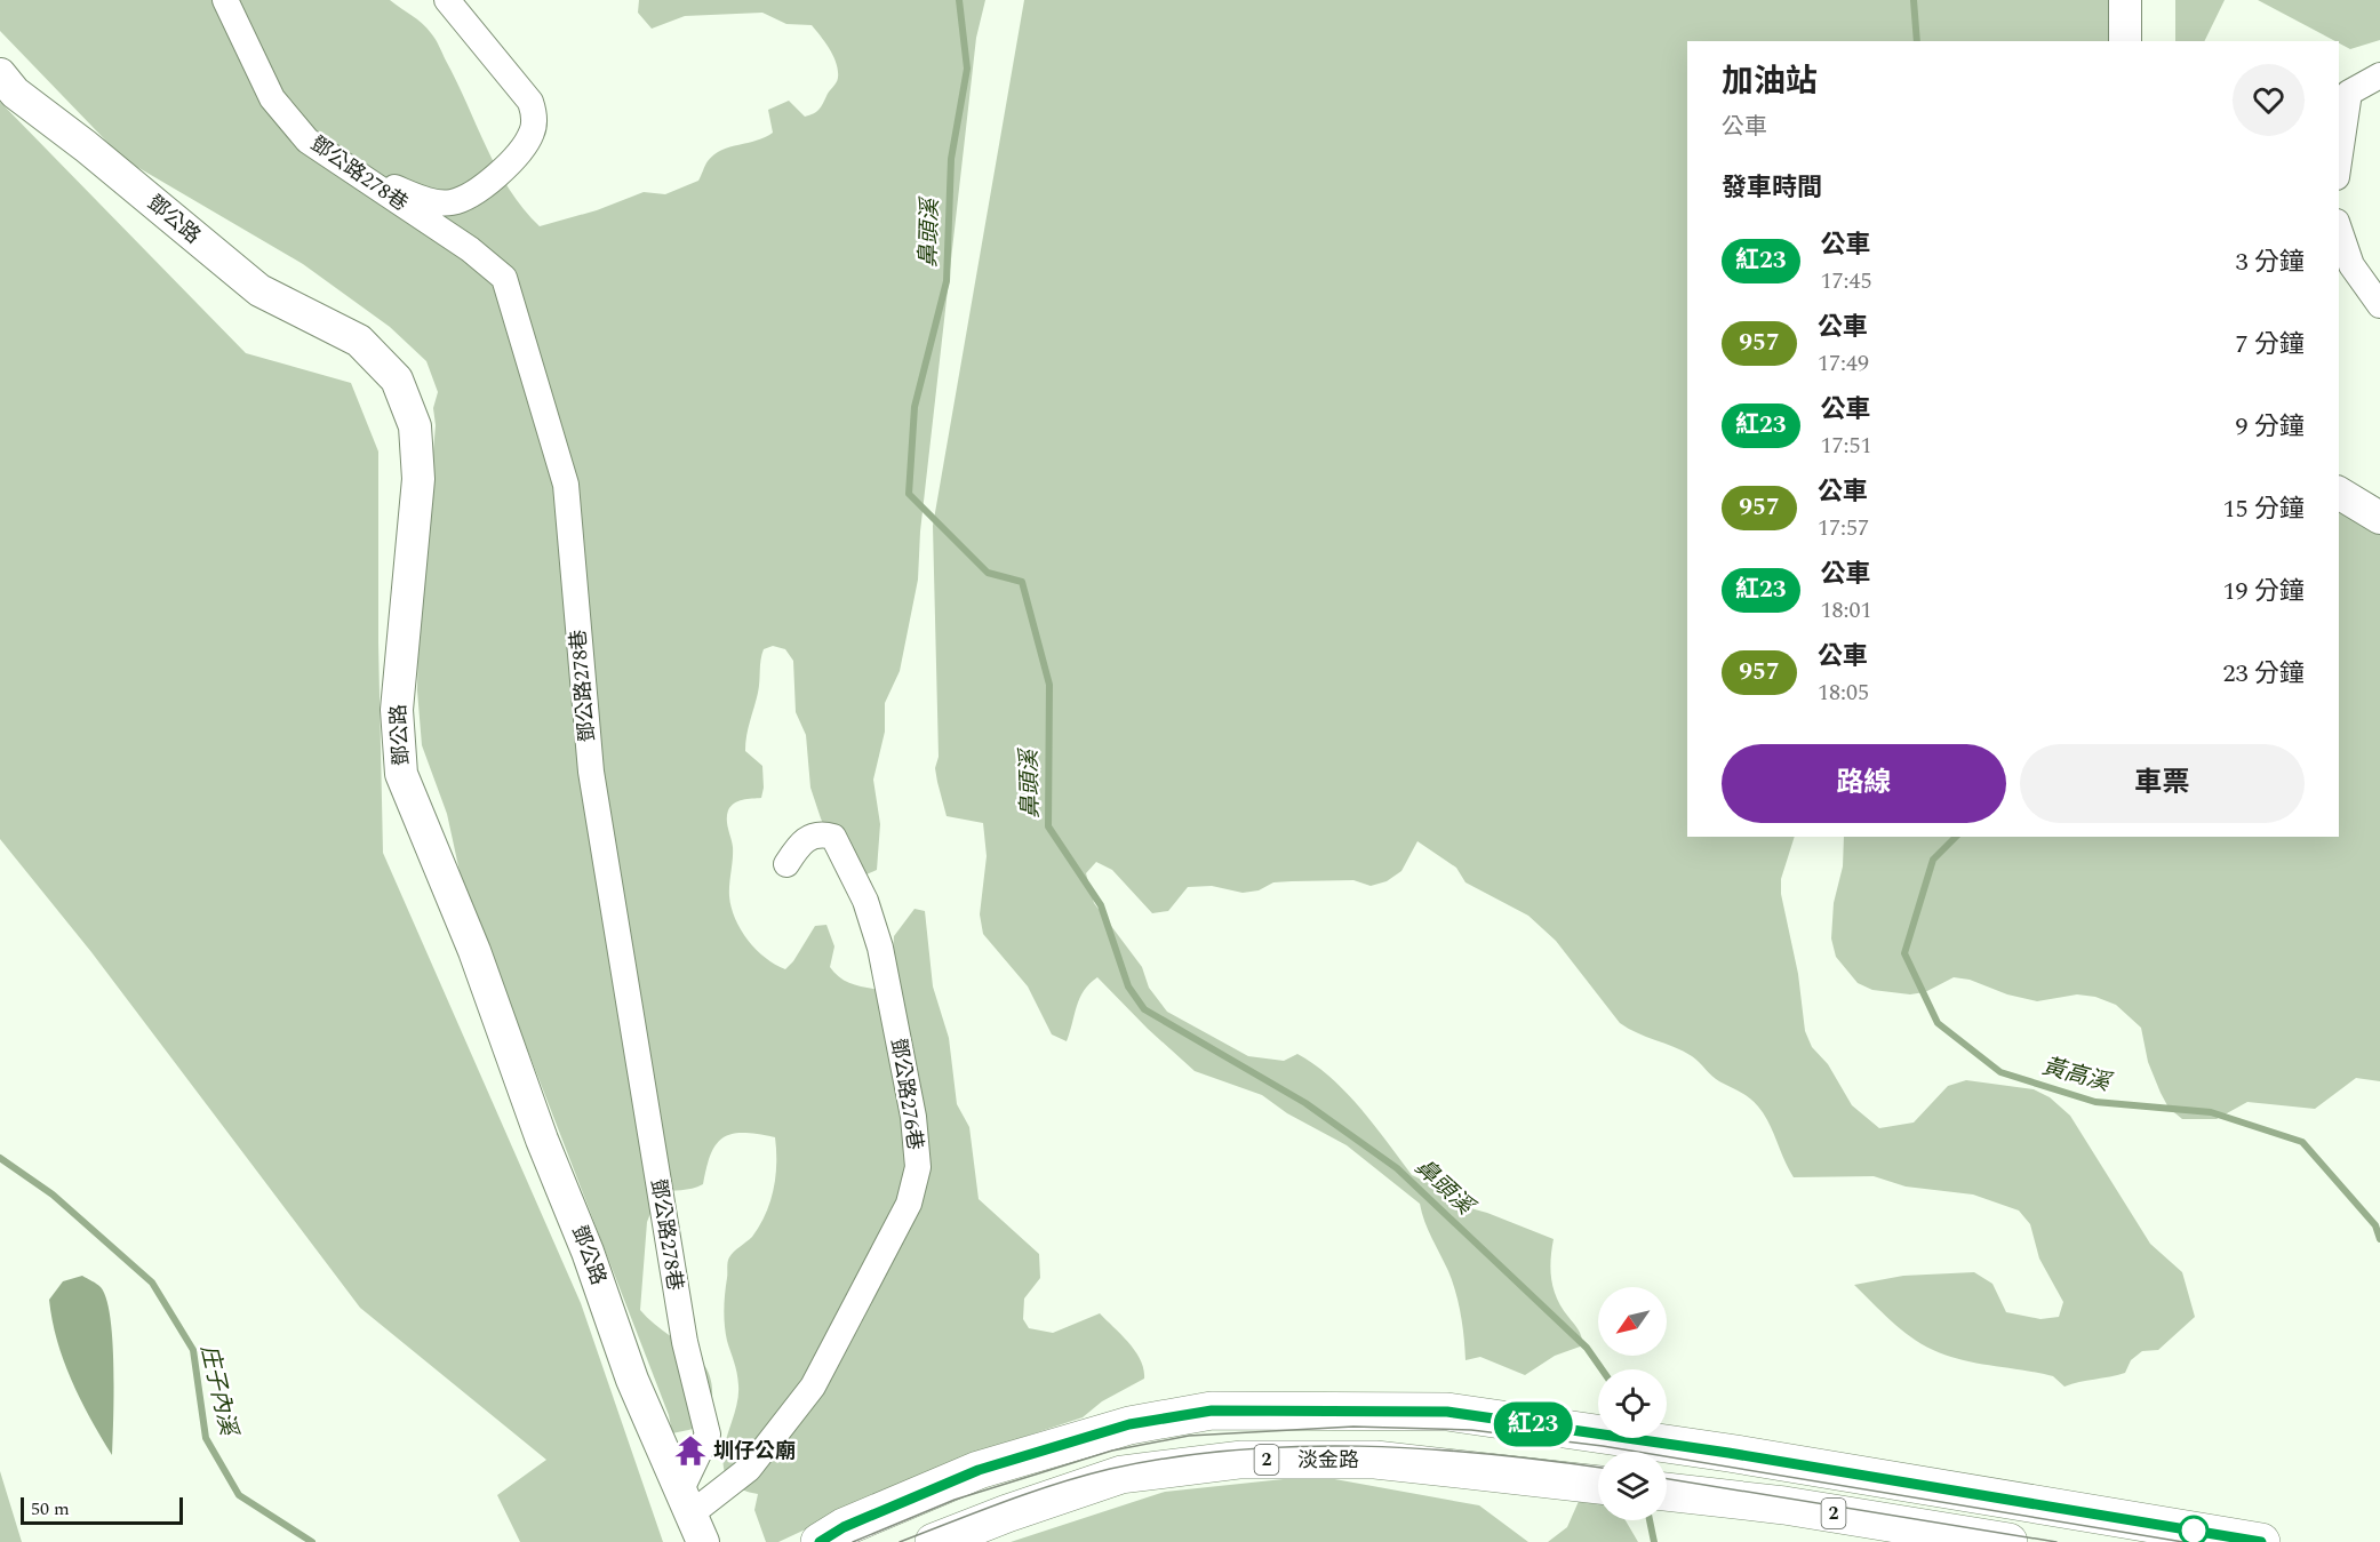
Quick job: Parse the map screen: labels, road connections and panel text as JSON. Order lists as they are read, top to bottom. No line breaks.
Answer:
{"streets":{"main road":["2","淡金路"],"street":["鄧公路278巷","鄧公路","鄧公路276巷"]},"crossings":[["鄧公路278巷","鄧公路"],["鄧公路278巷","鄧公路276巷"],["鄧公路","鄧公路276巷"]],"water":["鼻頭溪","黃高溪","庄子內溪"],"places":{"temple":["圳仔公廟"]},"lines":["bus line 紅23"],"scale_bar":"50 m","north":"bottom left","page":{"on_map":"紅23","heading":[["加油站","公車"],"發車時間"],"list":[{"mark":"紅23","name":"公車","note":"17:45","value":"3 分鐘"},{"mark":"957","name":"公車","note":"17:49","value":"7 分鐘"},{"mark":"紅23","name":"公車","note":"17:51","value":"9 分鐘"},{"mark":"957","name":"公車","note":"17:57","value":"15 分鐘"},{"mark":"紅23","name":"公車","note":"18:01","value":"19 分鐘"},{"mark":"957","name":"公車","note":"18:05","value":"23 分鐘"}],"buttons":["路線","車票"],"scale":"50 m"}}
